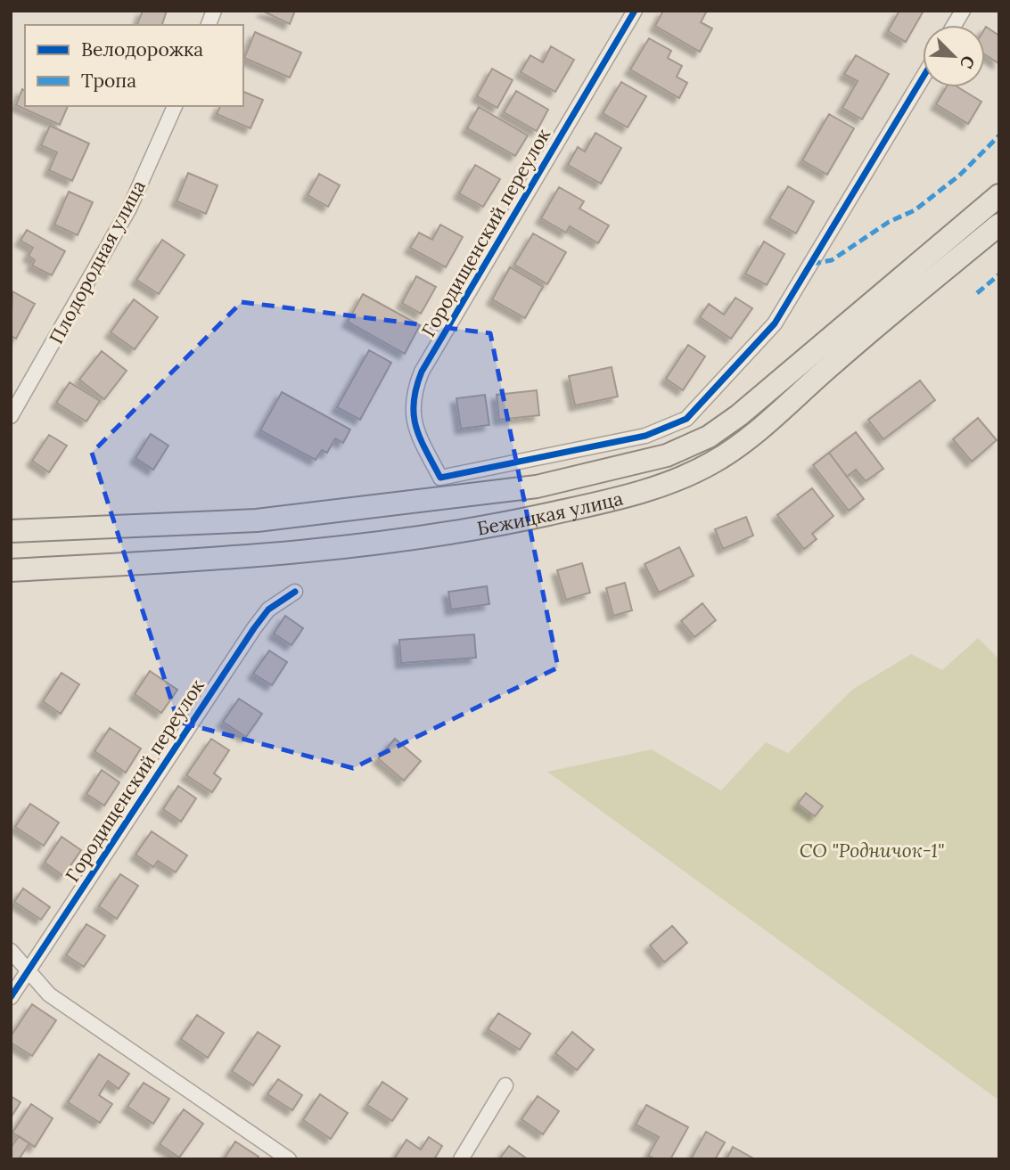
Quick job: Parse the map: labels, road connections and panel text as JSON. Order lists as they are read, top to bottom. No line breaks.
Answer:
{"streets":{"main road":["Бежицкая улица"],"street":["Городищенский переулок","Плодородная улица"]},"parks":["СО \"Родничок-1\""],"legend":["Велодорожка","Тропа"],"north":"bottom right"}
